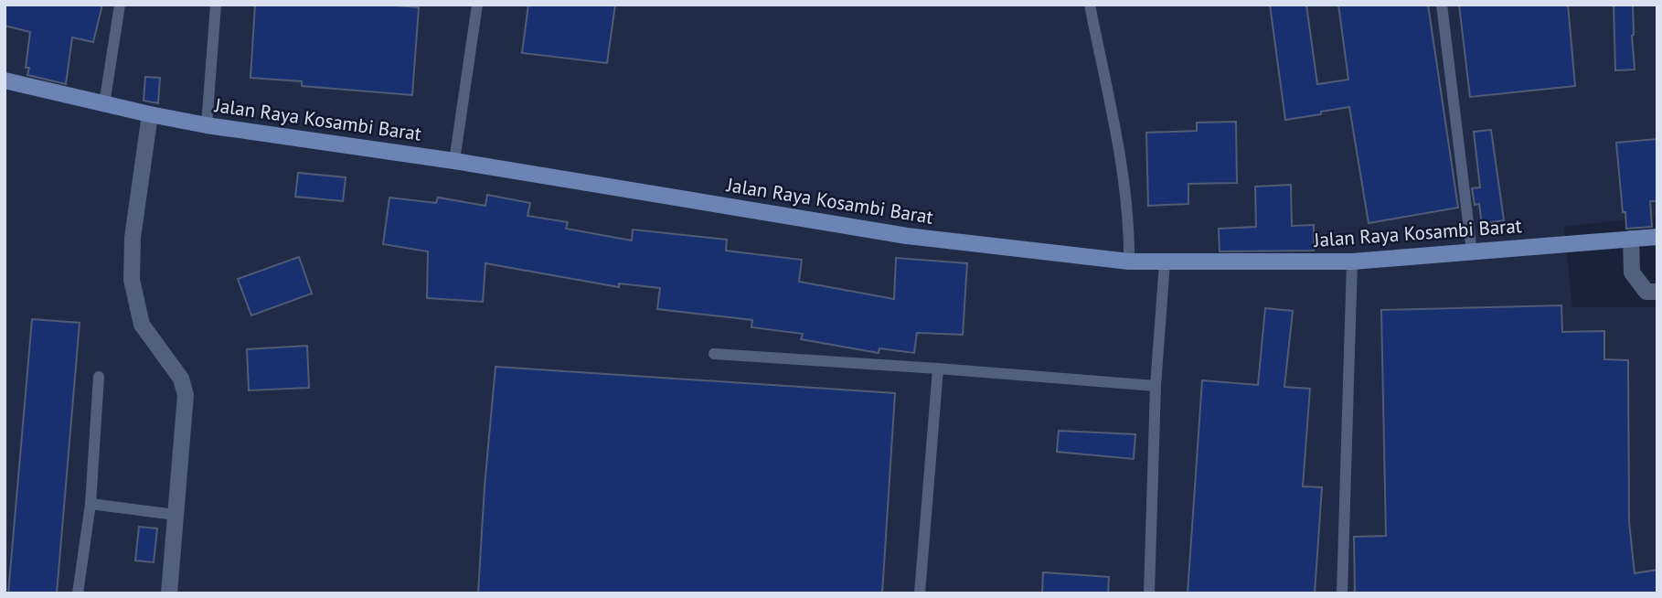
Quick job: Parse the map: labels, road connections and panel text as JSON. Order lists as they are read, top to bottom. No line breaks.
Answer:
{"streets":{"main road":["Jalan Raya Kosambi Barat"]}}
